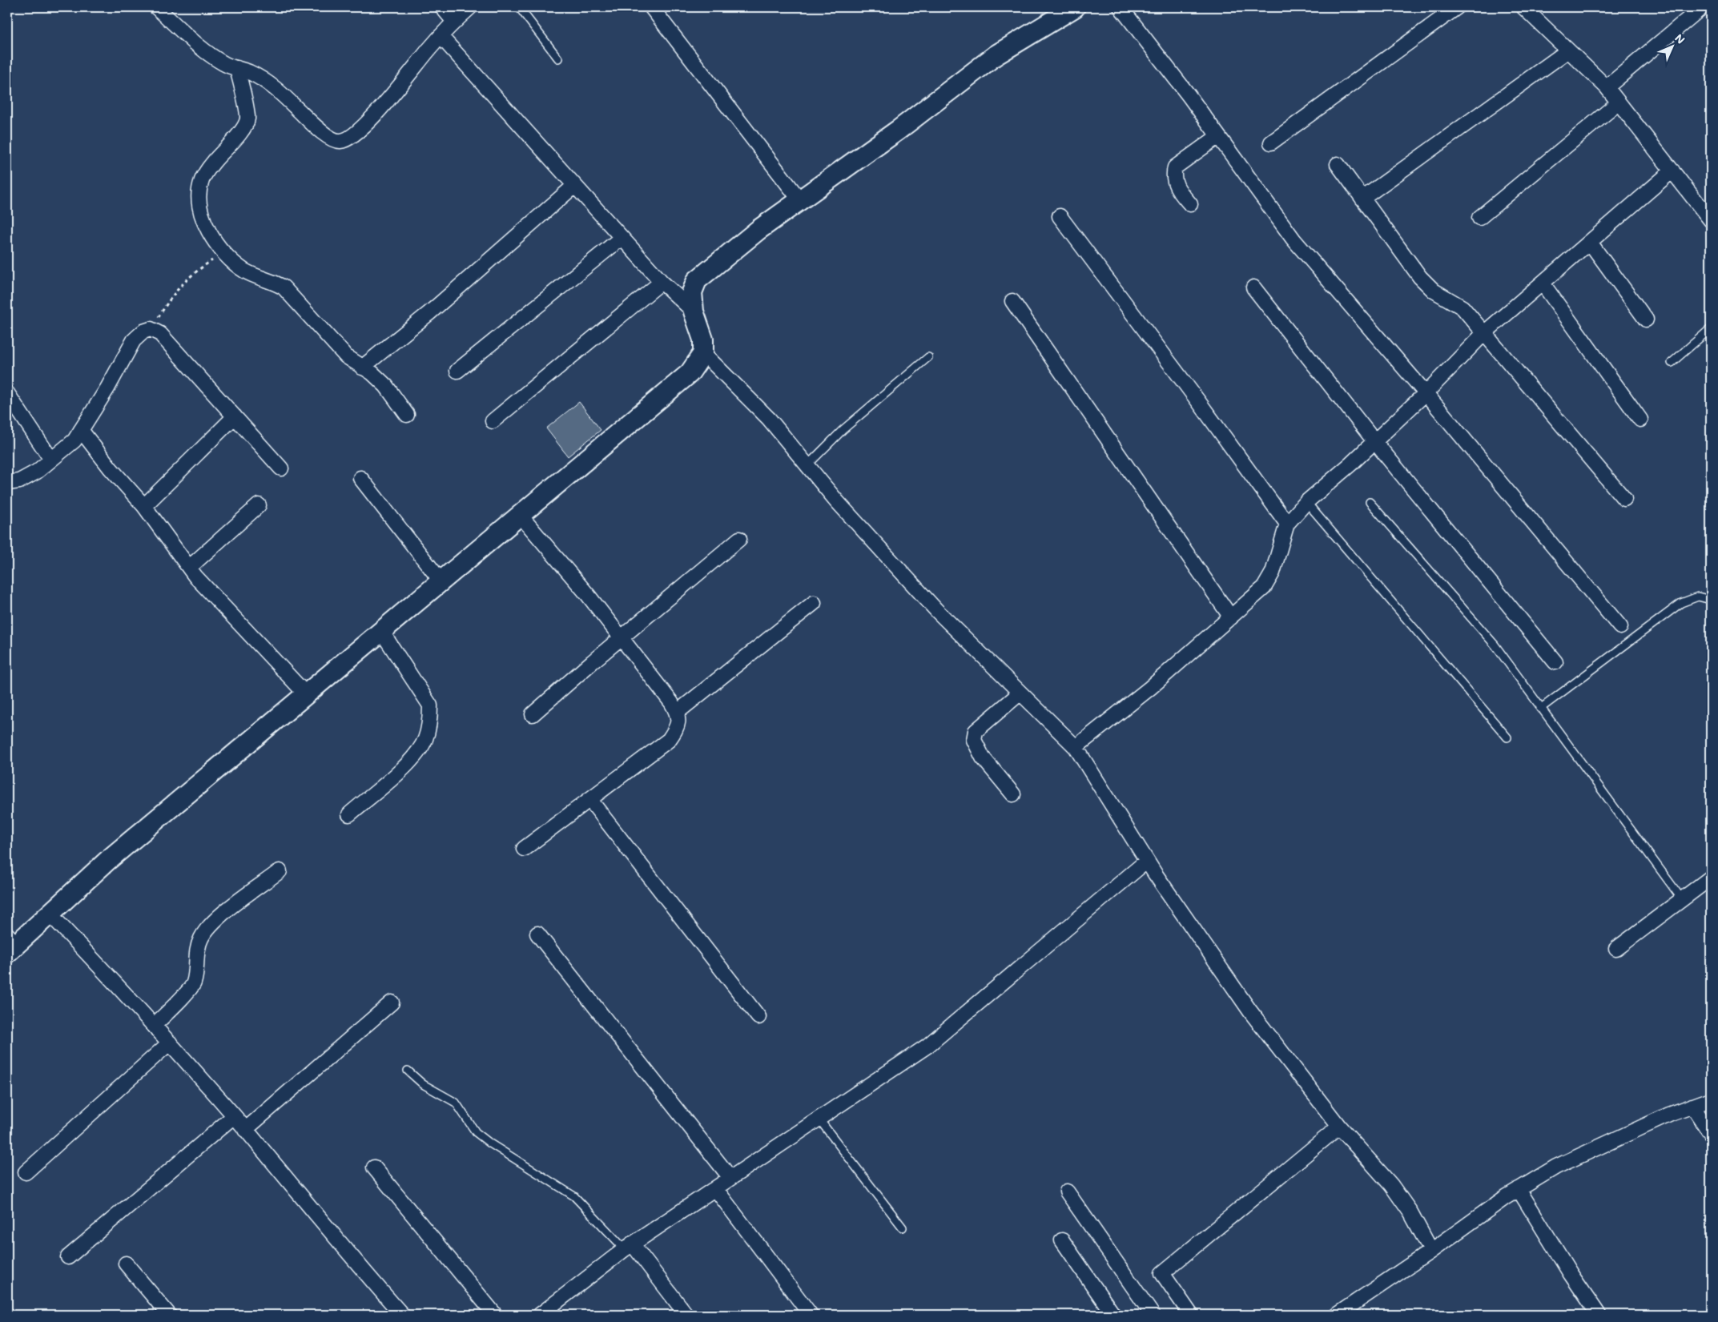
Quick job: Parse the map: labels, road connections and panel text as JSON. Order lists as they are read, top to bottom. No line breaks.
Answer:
{"north":"top right"}
